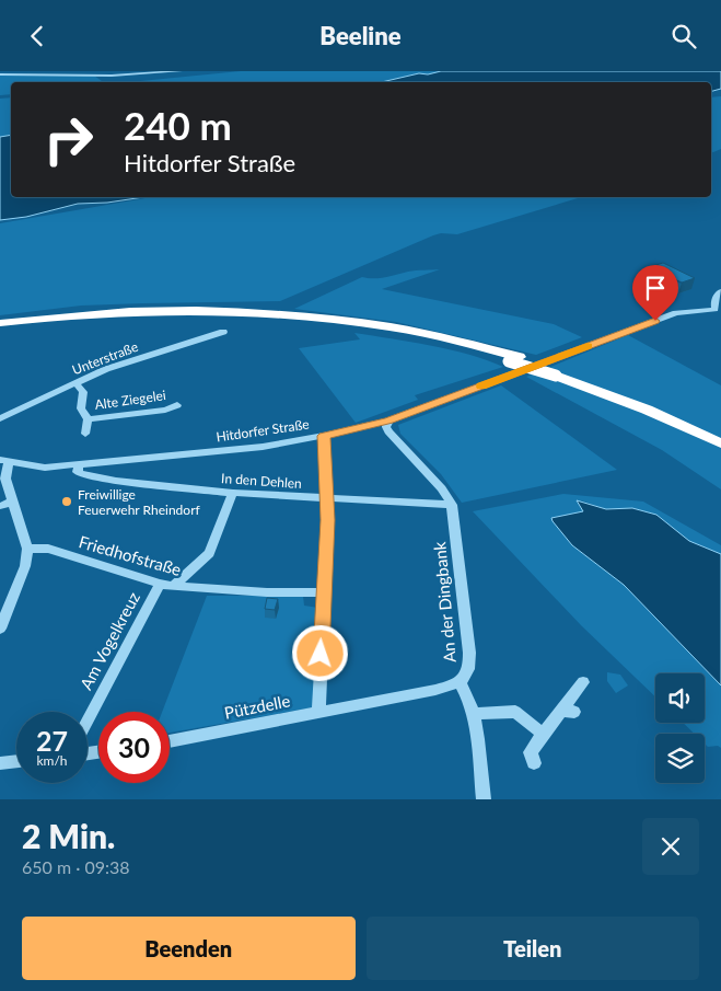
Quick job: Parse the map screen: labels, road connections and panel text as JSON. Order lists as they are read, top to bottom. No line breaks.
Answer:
{"streets":{"street":["Unterstraße","Alte Ziegelei","Hitdorfer Straße","In den Dehlen","Friedhofstraße","An der Dingbank","Am Vogelkreuz","Pützdelle"]},"crossings":[["Unterstraße","Alte Ziegelei"],["Hitdorfer Straße","In den Dehlen"],["In den Dehlen","An der Dingbank"],["In den Dehlen","Am Vogelkreuz"],["Friedhofstraße","Am Vogelkreuz"],["An der Dingbank","Pützdelle"]],"places":["Freiwillige Feuerwehr Rheindorf"],"page":{"header":"Beeline","turn":["240 m","Hitdorfer Straße"],"speed":"27 km/h","limit":"30","heading":["2 Min.","650 m · 09:38"],"buttons":["Beenden","Teilen"]}}
